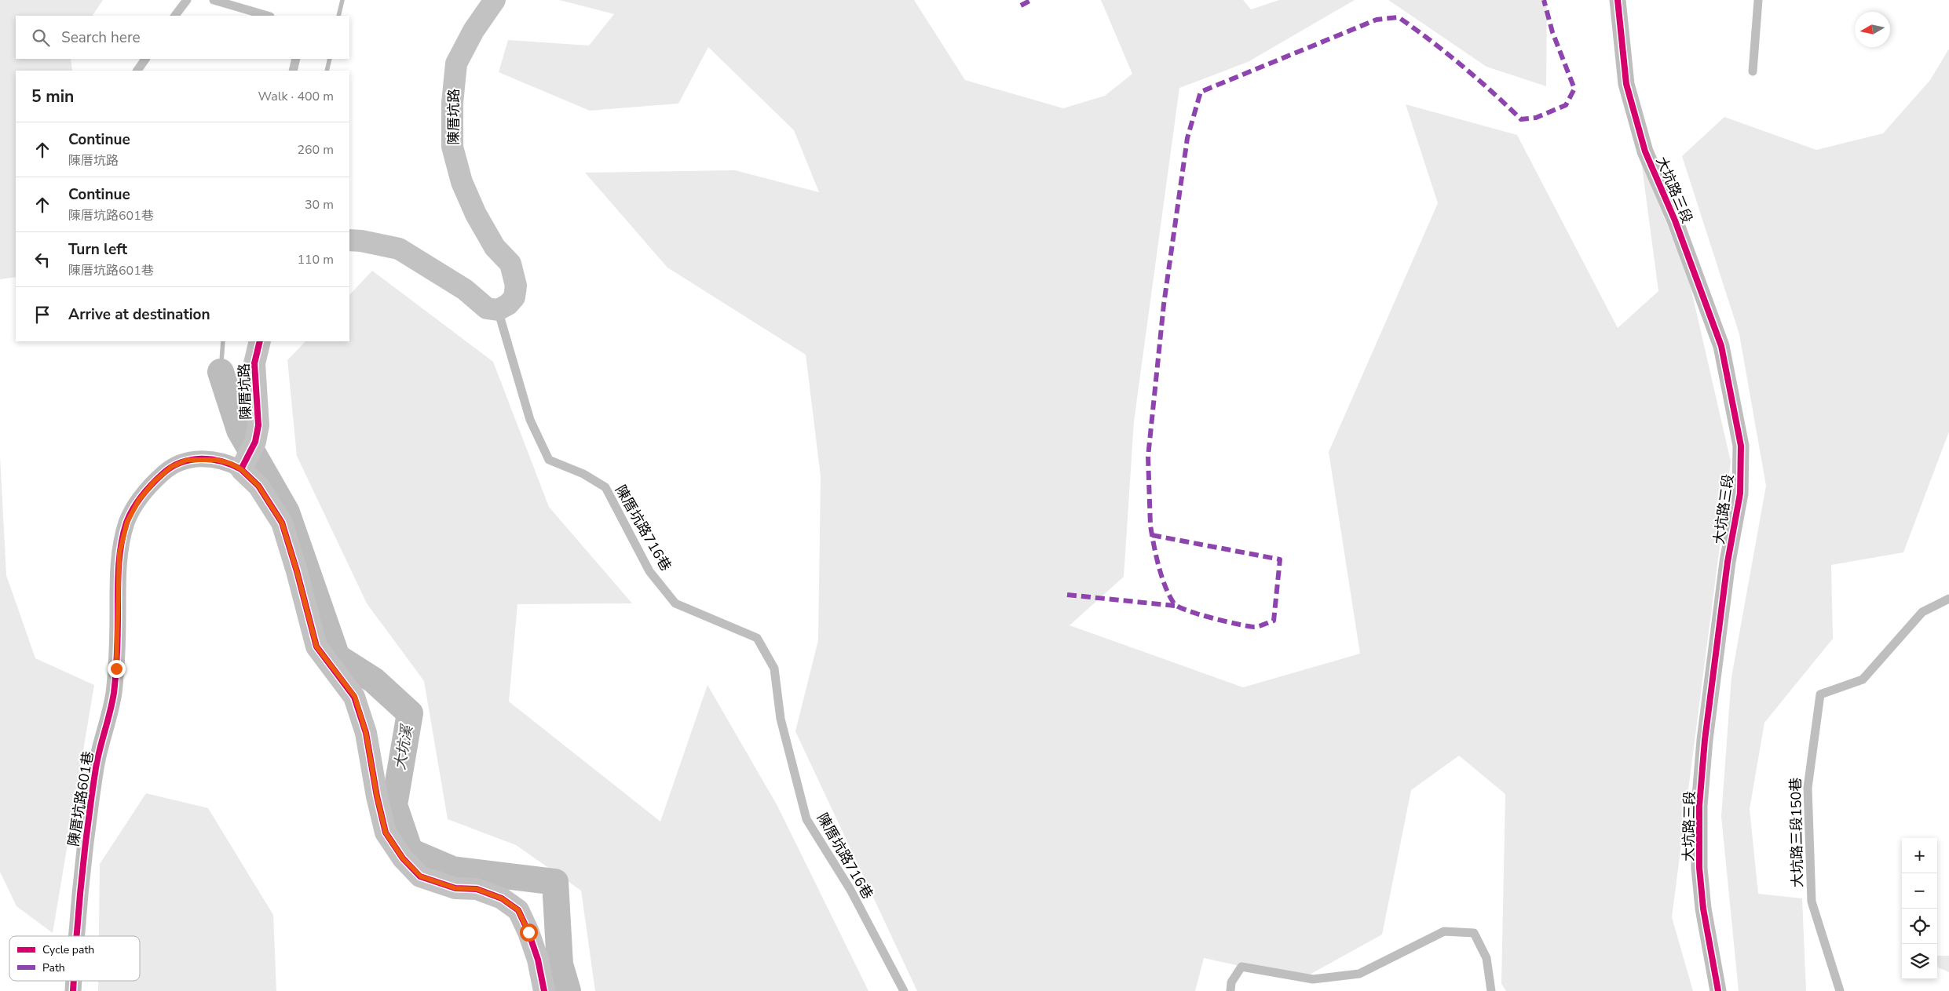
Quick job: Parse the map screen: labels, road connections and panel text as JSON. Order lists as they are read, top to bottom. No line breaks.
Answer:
{"streets":{"street":["陳厝坑路","大坑路三段","陳厝坑路601巷"],"lane":["陳厝坑路716巷","大坑路三段150巷"]},"crossings":[["陳厝坑路","陳厝坑路716巷"],["陳厝坑路","陳厝坑路601巷"]],"water":["大坑溪"],"legend":["Cycle path","Path"],"north":"left","page":{"search":"Search here","heading":["5 min","Walk · 400 m"],"list":[["Continue","陳厝坑路","260 m"],["Continue","陳厝坑路601巷","30 m"],["Turn left","陳厝坑路601巷","110 m"],"Arrive at destination"],"map_buttons":["+","−"]}}
